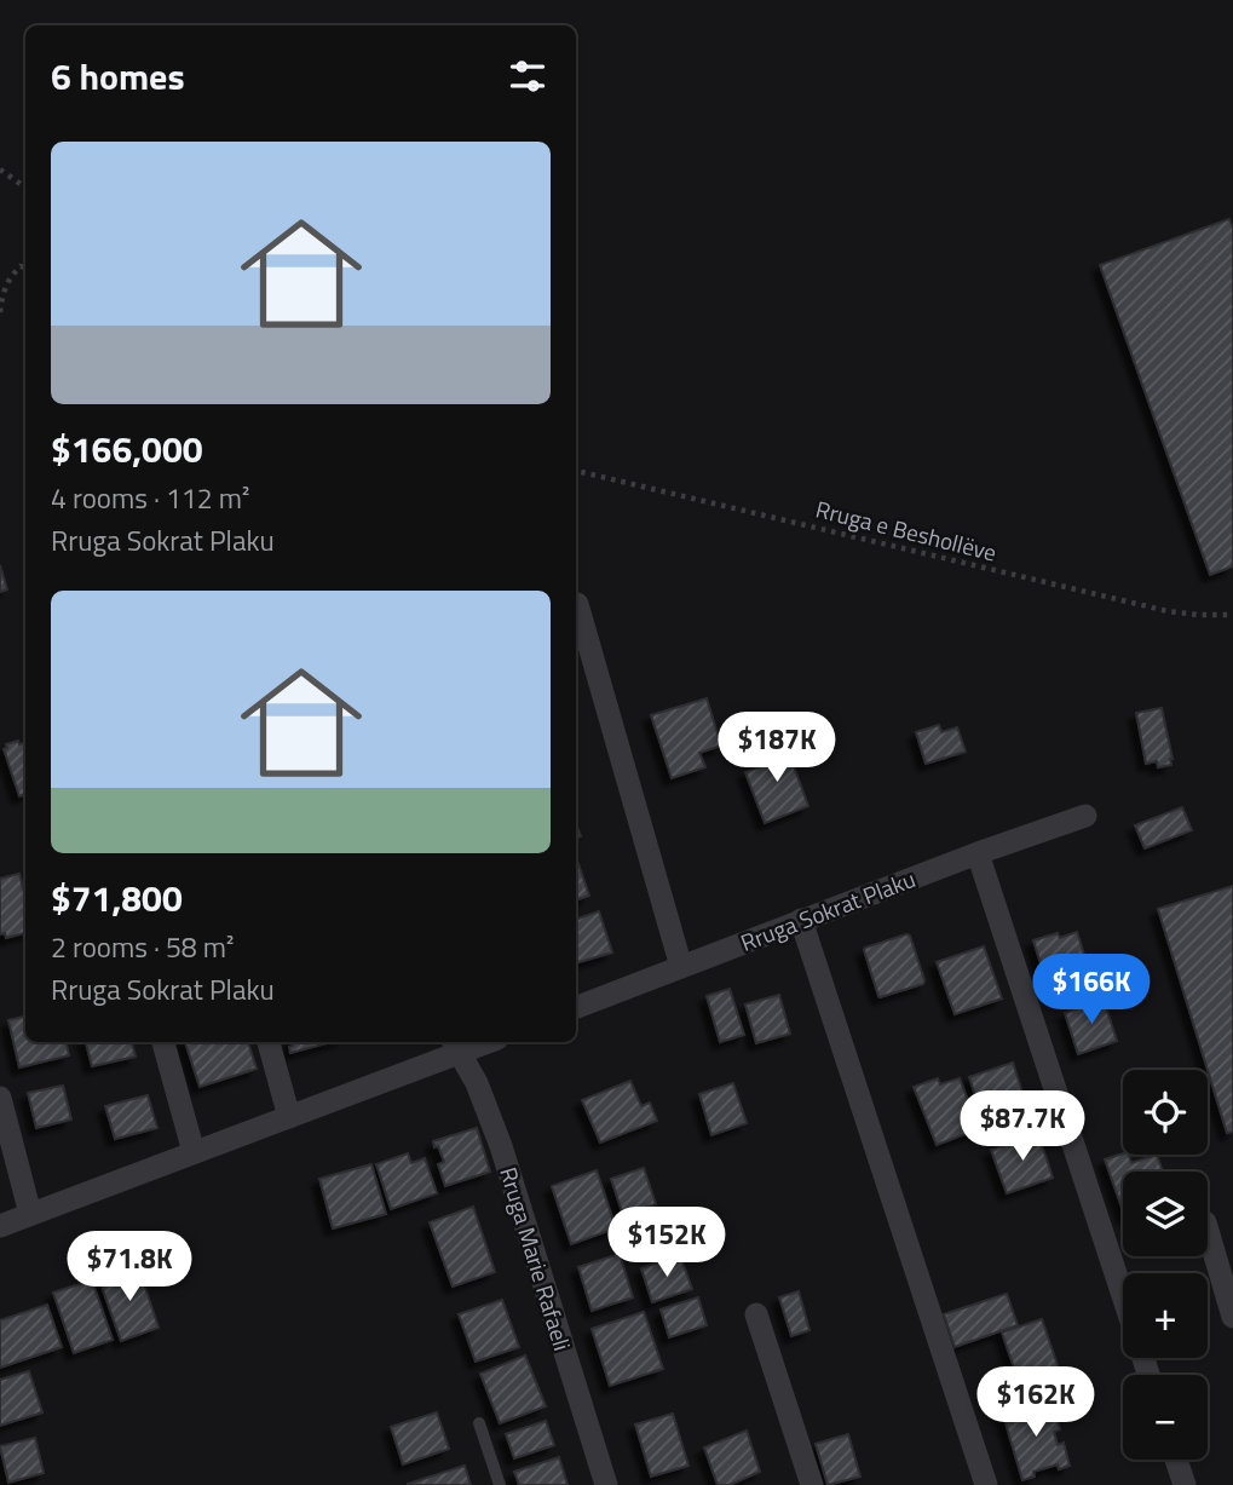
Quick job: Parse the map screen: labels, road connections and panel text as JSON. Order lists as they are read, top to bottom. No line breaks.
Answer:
{"streets":{"street":["Rruga Sokrat Plaku","Rruga Marie Rafaeli"],"path":["Rruga e Beshollëve"]},"page":{"heading":"6 homes","list":[{"name":"$166,000","note":"4 rooms · 112 m² · Rruga Sokrat Plaku"},{"name":"$71,800","note":"2 rooms · 58 m² · Rruga Sokrat Plaku"}],"price":["$187K","$166K","$87.7K","$152K","$71.8K","$162K"],"map_buttons":["+","−"]}}
